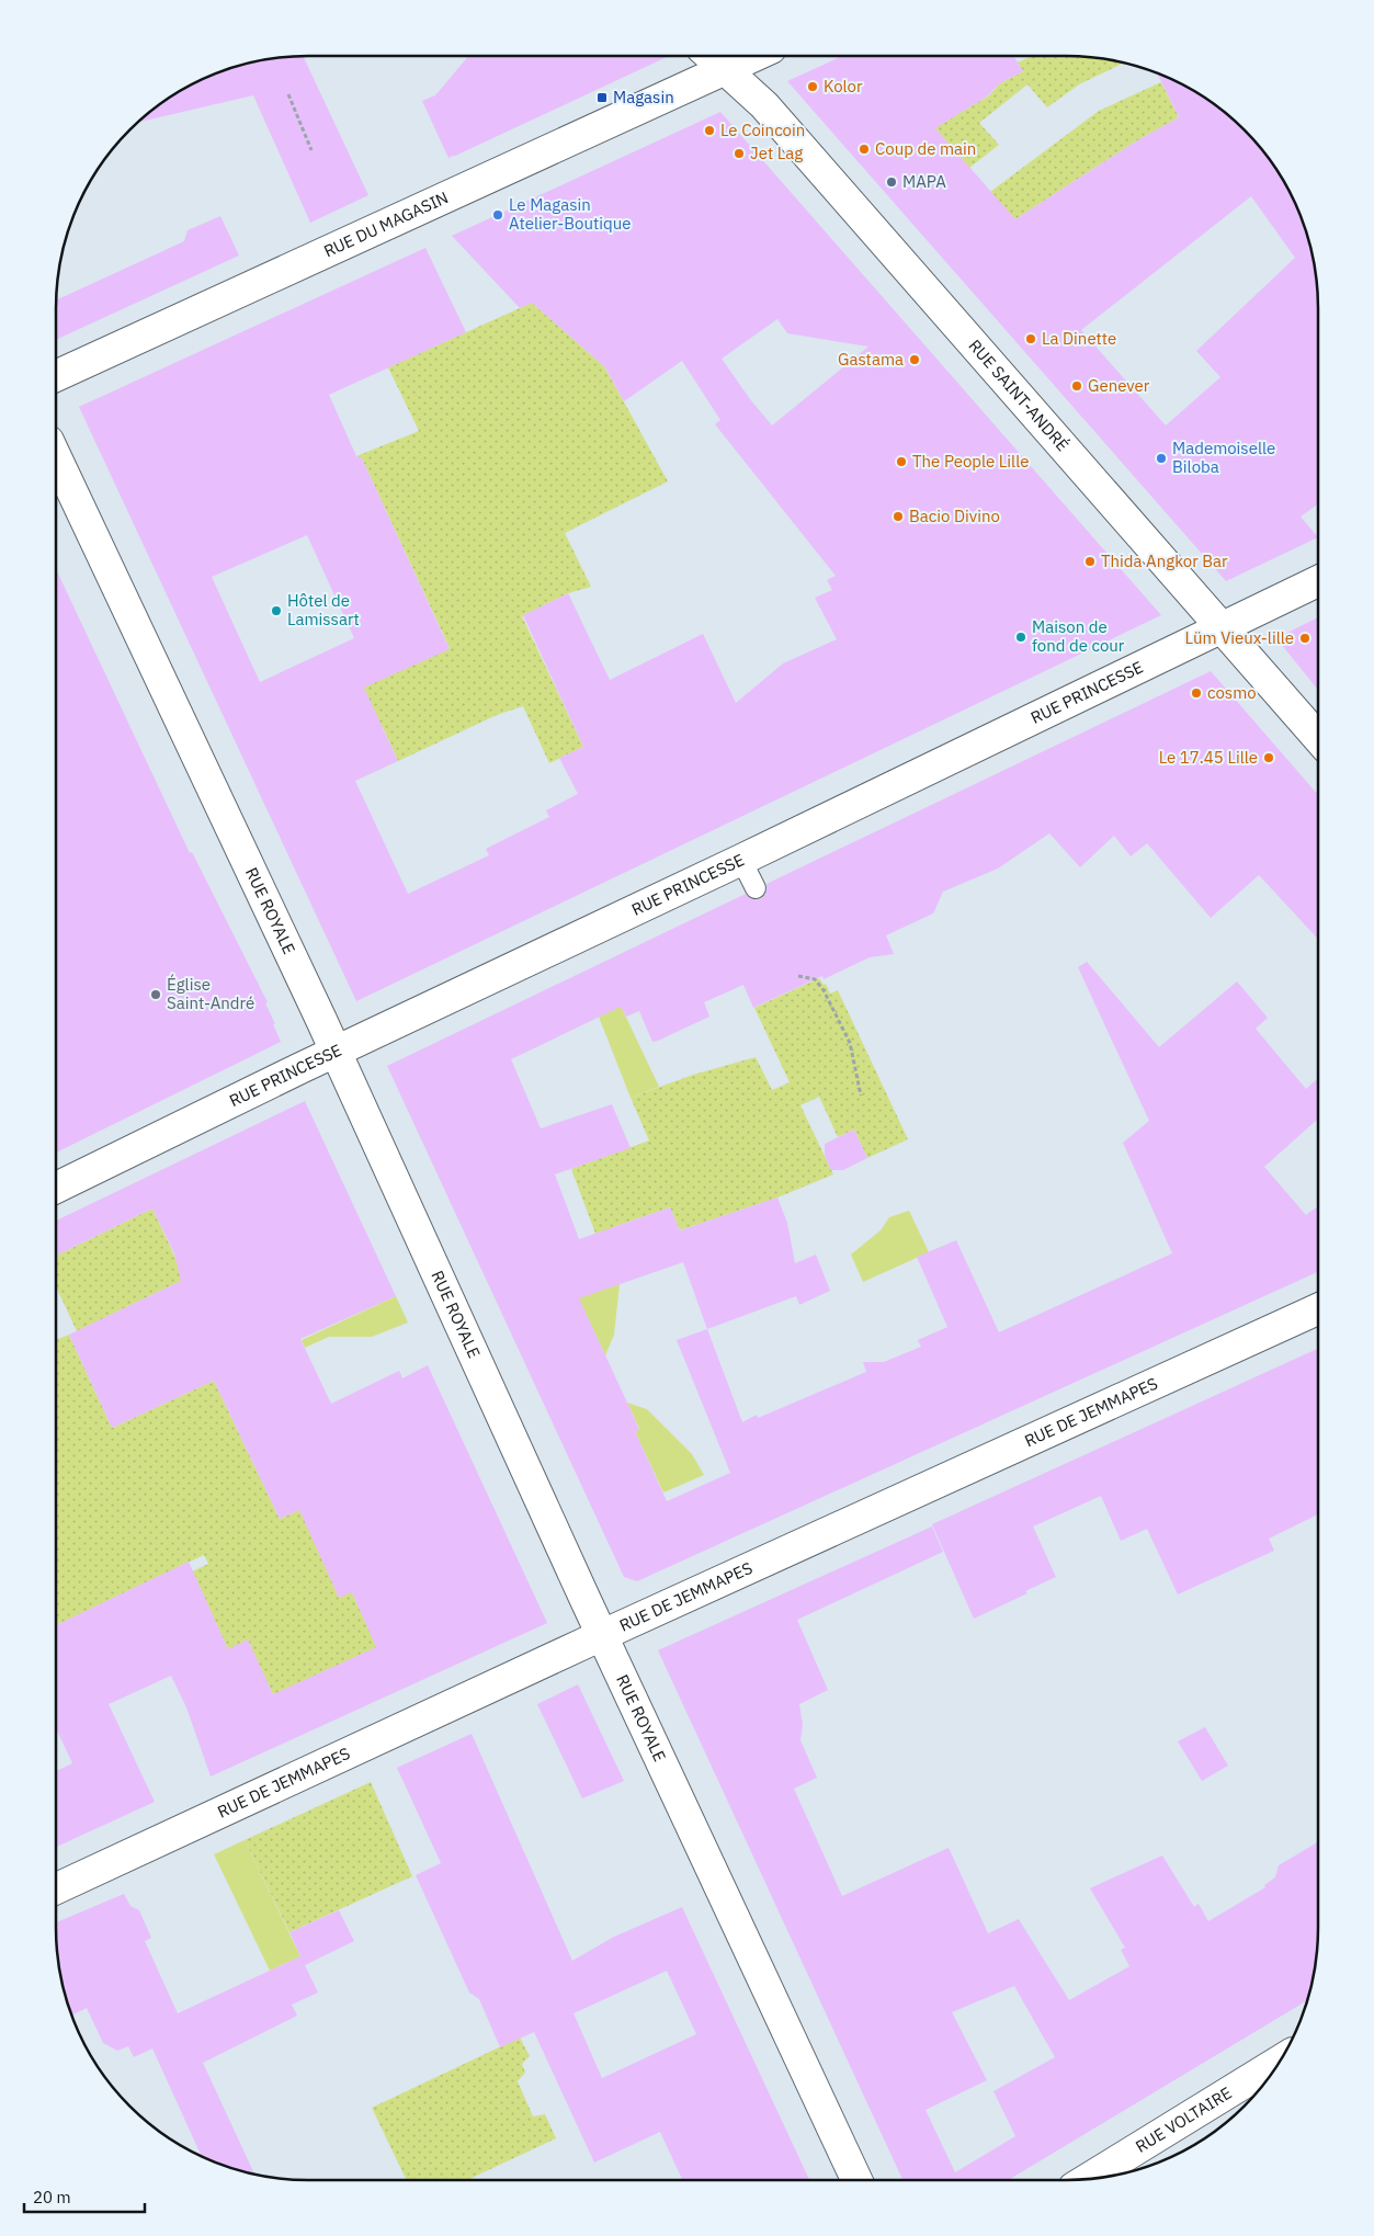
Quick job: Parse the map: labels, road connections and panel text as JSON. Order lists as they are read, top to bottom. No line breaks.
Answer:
{"streets":{"street":["RUE DU MAGASIN","RUE SAINT-ANDRÉ","RUE PRINCESSE","RUE ROYALE","RUE DE JEMMAPES","RUE VOLTAIRE"]},"crossings":[["RUE DU MAGASIN","RUE SAINT-ANDRÉ"],["RUE SAINT-ANDRÉ","RUE PRINCESSE"],["RUE PRINCESSE","RUE ROYALE"],["RUE ROYALE","RUE DE JEMMAPES"]],"places":{"other":["Kolor","Le Coincoin","Coup de main","Jet Lag","MAPA","Le Magasin Atelier-Boutique","La Dinette","Gastama","Genever","Mademoiselle Biloba","The People Lille","Bacio Divino","Thida Angkor Bar","Hôtel de Lamissart","Maison de fond de cour","Lüm Vieux-lille","cosmo","Le 17.45 Lille","Église Saint-André"],"transit":["Magasin"]},"scale_bar":"20 m"}
